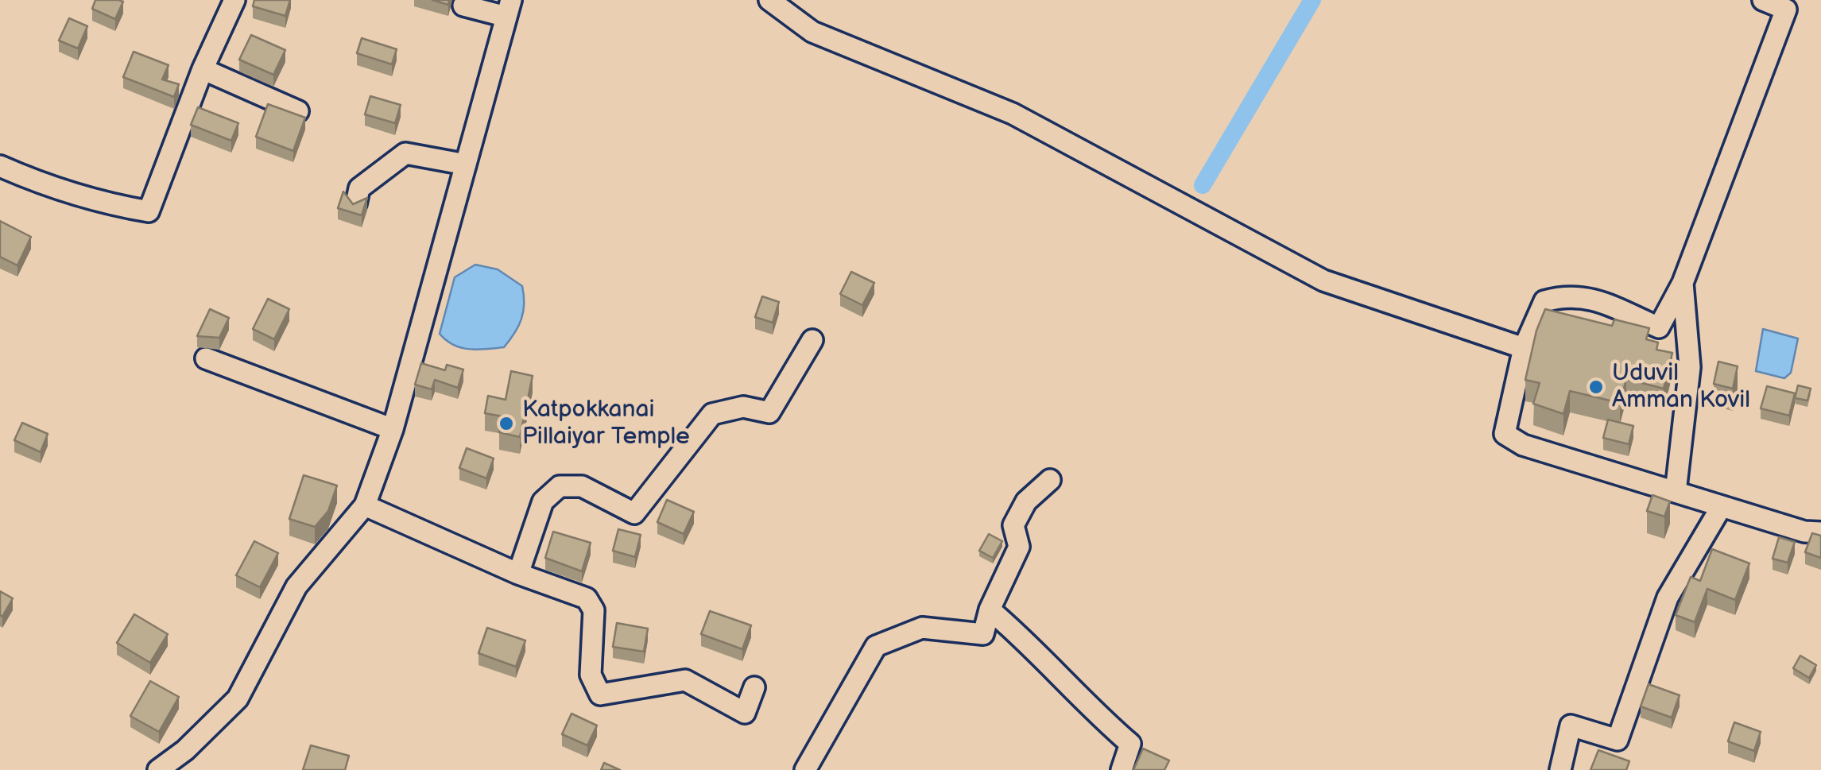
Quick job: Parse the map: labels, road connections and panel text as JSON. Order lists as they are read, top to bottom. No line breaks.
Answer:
{"places":["Uduvil Amman Kovil","Katpokkanai Pillaiyar Temple"]}
